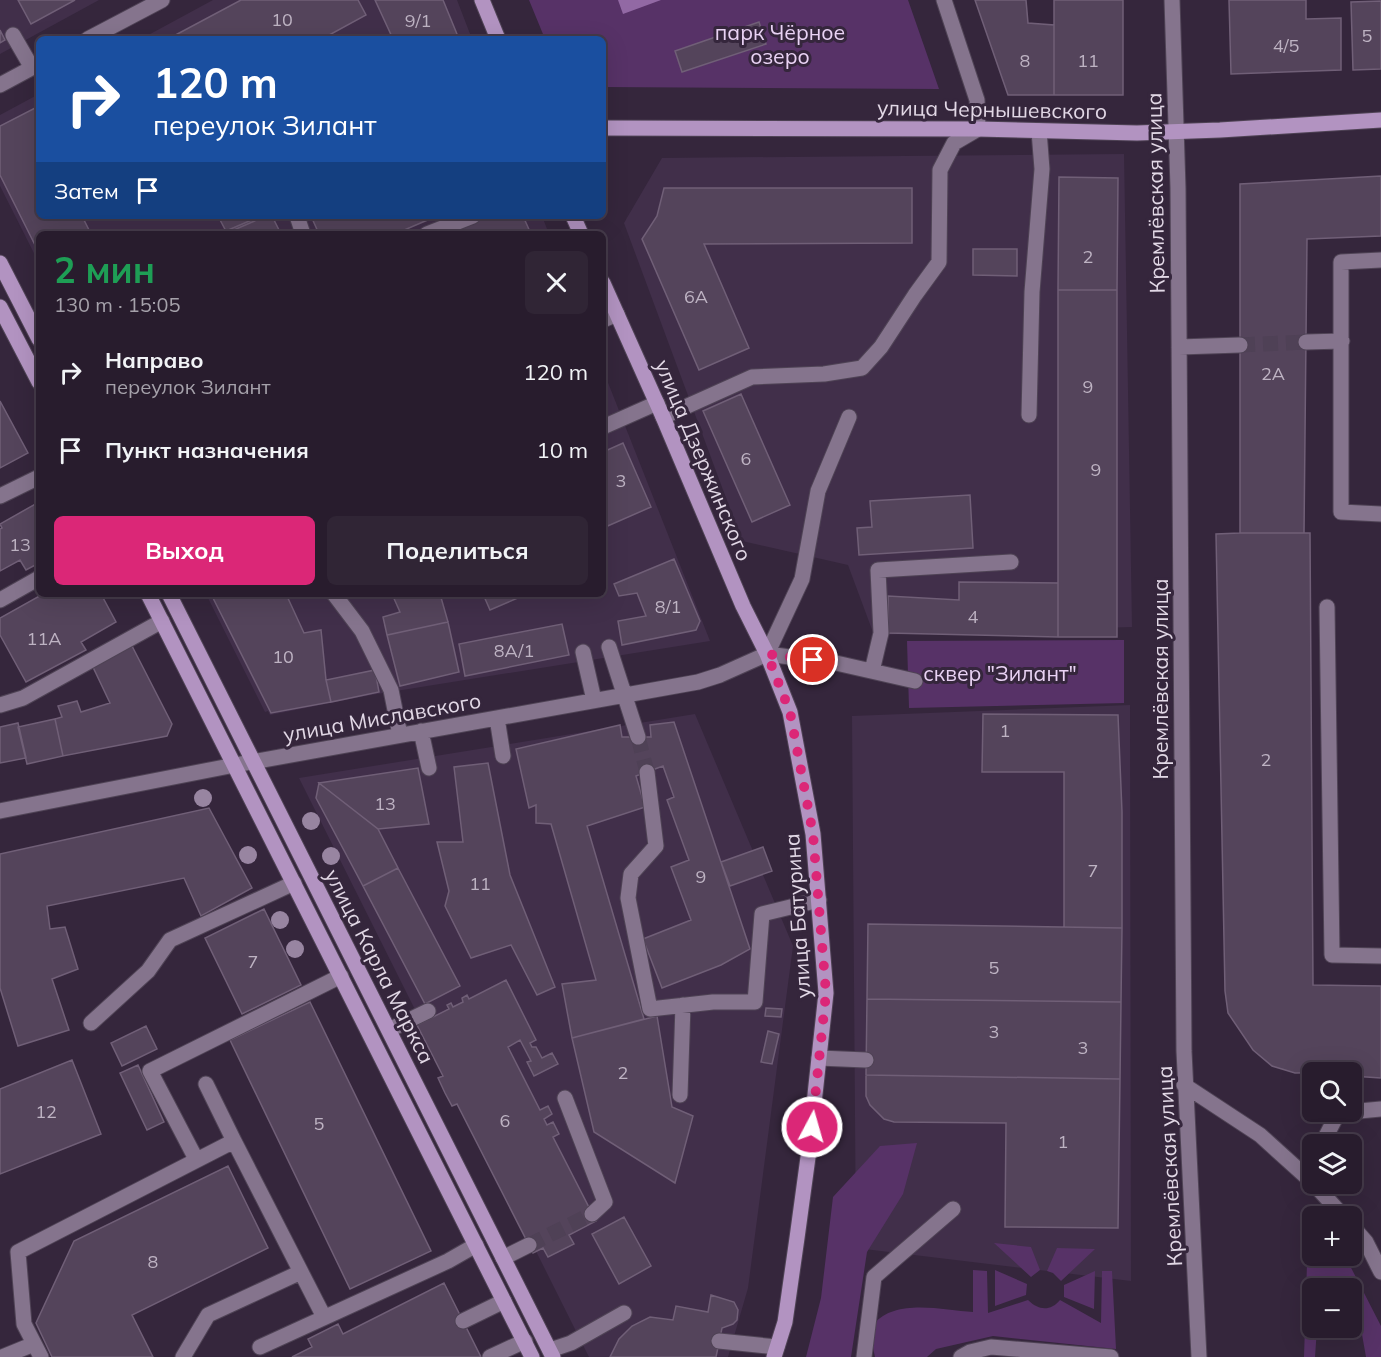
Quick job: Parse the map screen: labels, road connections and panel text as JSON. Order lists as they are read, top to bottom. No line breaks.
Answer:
{"streets":{"main road":["улица Чернышевского","улица Дзержинского","улица Батурина","улица Карла Маркса"],"street":["Кремлёвская улица","улица Миславского"]},"crossings":[["улица Чернышевского","Кремлёвская улица"],["улица Дзержинского","улица Миславского"],["улица Дзержинского","улица Батурина"],["улица Миславского","улица Батурина"],["улица Миславского","улица Карла Маркса"]],"parks":["парк Чёрное озеро","сквер \"Зилант\""],"house_numbers":["10","9/1","5","4/5","8","11","2","6А","2А","9","6","9","3","13","8/1","4","11А","8А/1","10","1","2","13","7","9","11","7","5","3","3","2","12","6","5","1","8"],"page":{"turn":["120 m","переулок Зилант"],"then":"Затем","heading":["2 мин","130 m · 15:05"],"list":[{"name":"Направо","note":"переулок Зилант","value":"120 m"},{"name":"Пункт назначения","value":"10 m"}],"buttons":["Выход","Поделиться"],"map_buttons":["+","−"]}}
